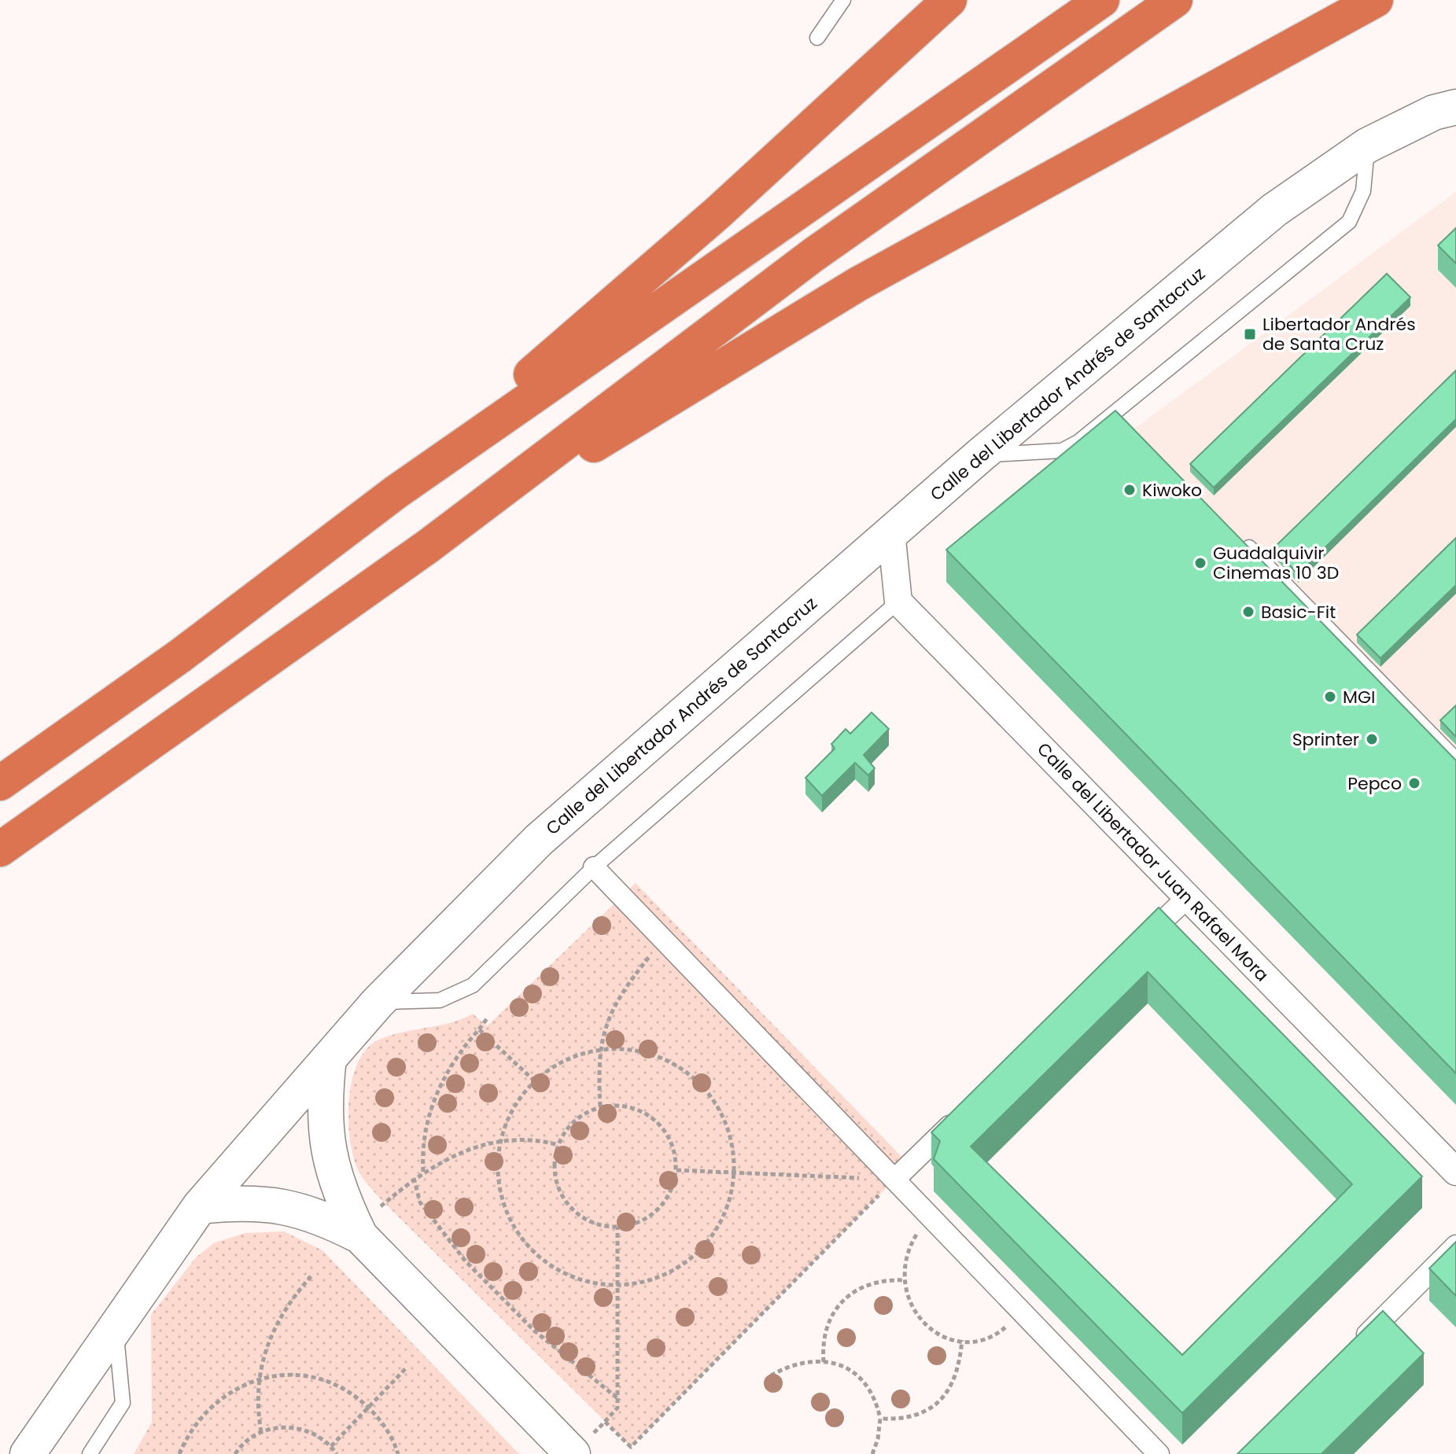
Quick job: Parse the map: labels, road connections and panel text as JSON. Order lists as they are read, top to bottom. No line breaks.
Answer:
{"streets":{"main road":["Calle del Libertador Andrés de Santacruz"],"street":["Calle del Libertador Juan Rafael Mora"]},"places":{"transit":["Libertador Andrés de Santa Cruz"],"other":["Kiwoko","Guadalquivir Cinemas 10 3D","Basic-Fit","MGI","Sprinter","Pepco"]}}
